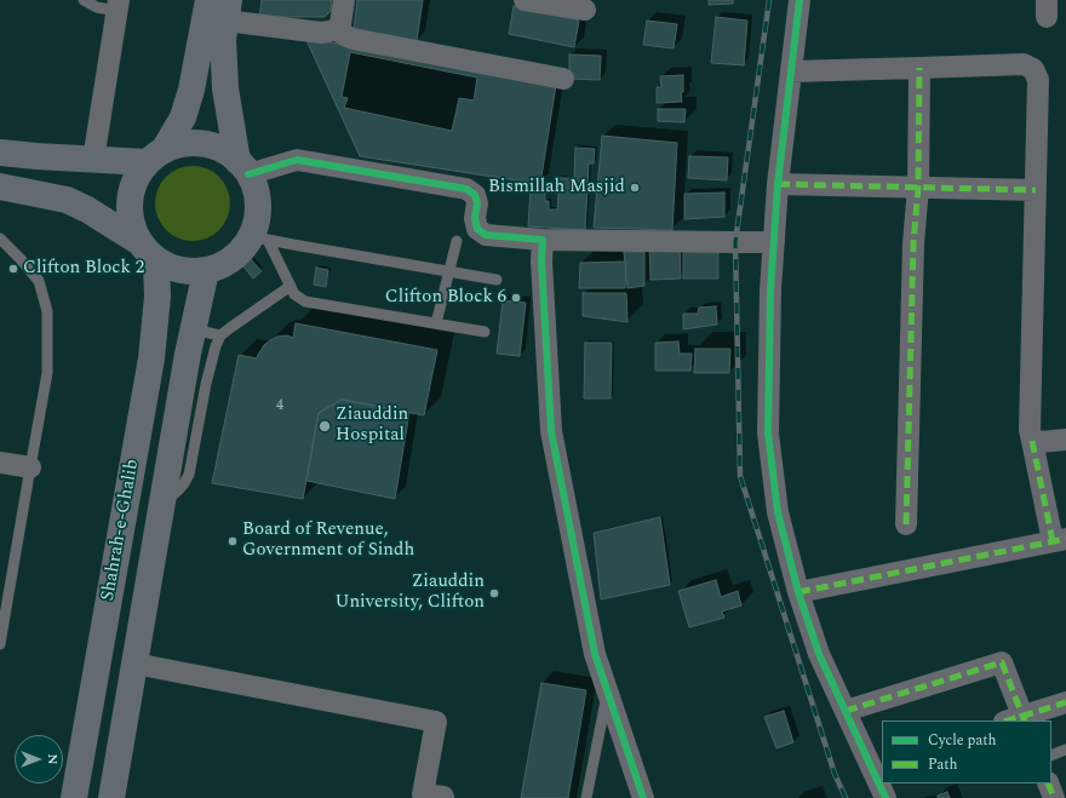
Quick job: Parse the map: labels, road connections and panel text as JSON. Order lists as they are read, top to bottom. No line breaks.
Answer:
{"streets":{"main road":["Shahrah-e-Ghalib"]},"places":["Bismillah Masjid","Clifton Block 2","Clifton Block 6","Ziauddin Hospital","Board of Revenue, Government of Sindh","Ziauddin University, Clifton"],"house_numbers":["4"],"legend":["Cycle path","Path"],"north":"right"}
